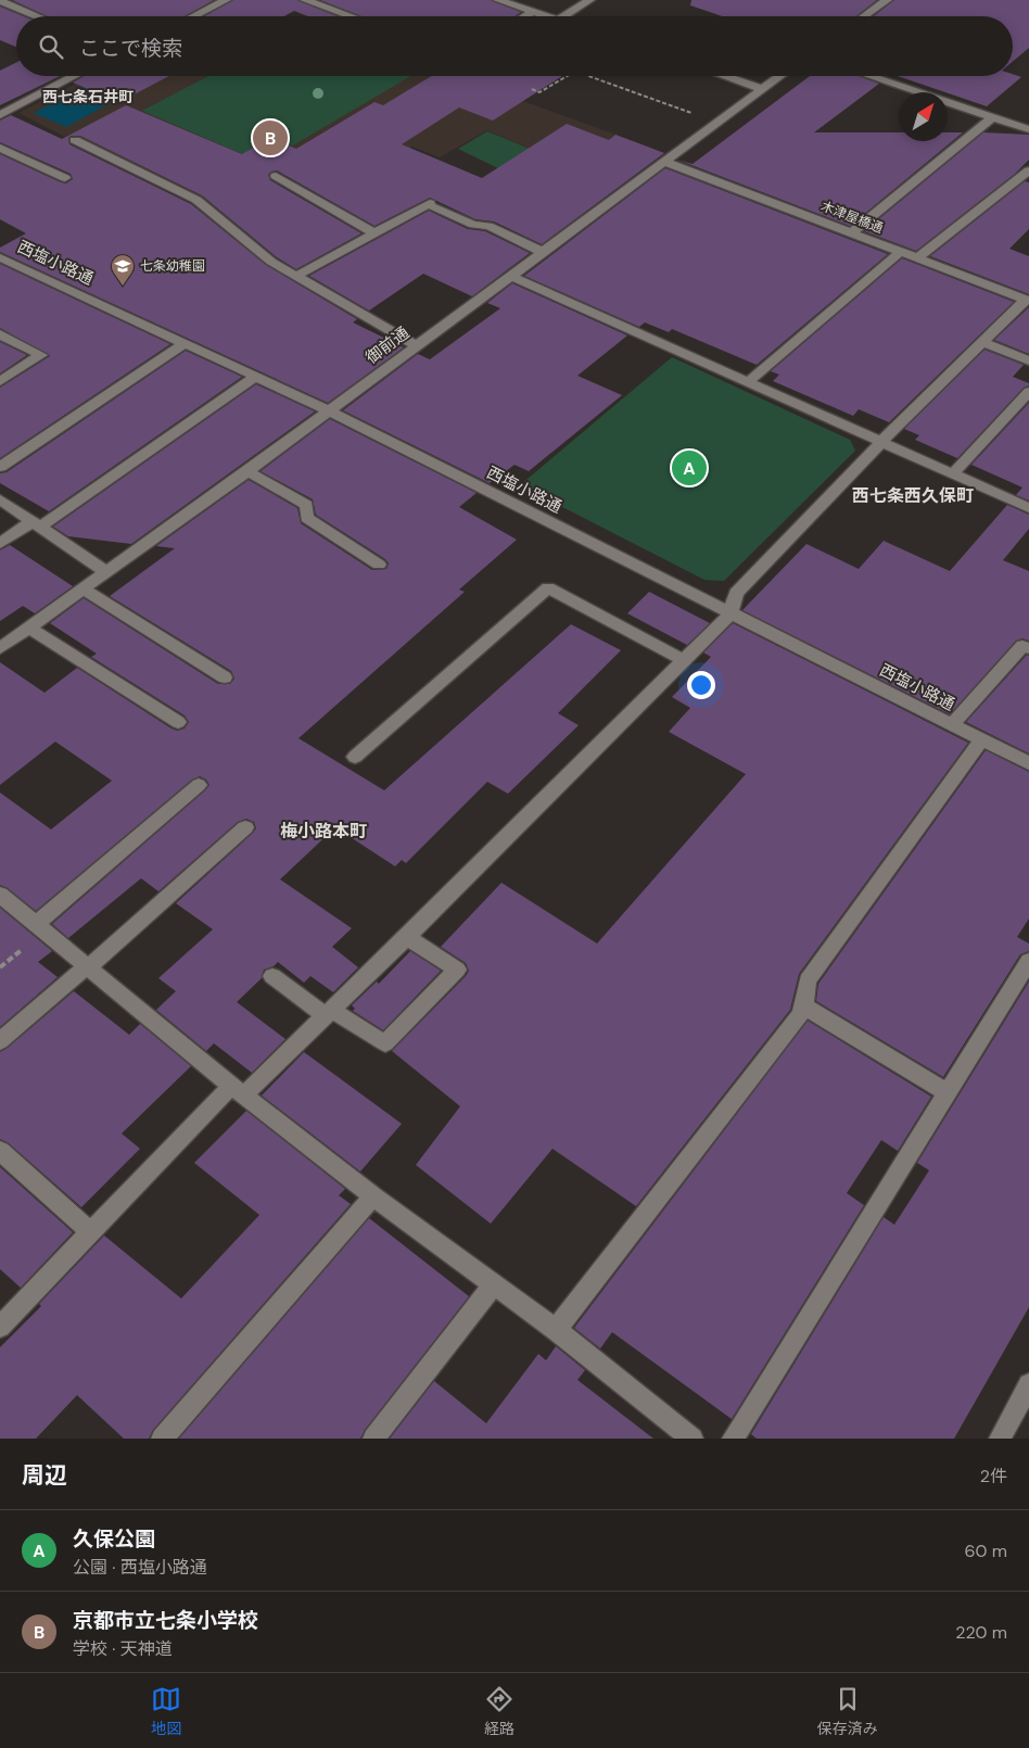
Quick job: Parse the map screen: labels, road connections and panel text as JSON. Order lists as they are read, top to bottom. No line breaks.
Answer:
{"streets":{"street":["木津屋橋通","西塩小路通","御前通"]},"crossings":[["木津屋橋通","御前通"],["西塩小路通","御前通"]],"districts":["西七条石井町","西七条西久保町","梅小路本町"],"places":{"school or university":["七条幼稚園"]},"north":"top right","page":{"search":"ここで検索","pins":["B","A"],"heading":["周辺","2件"],"list":[{"mark":"A","name":"久保公園","note":"公園 · 西塩小路通","value":"60 m"},{"mark":"B","name":"京都市立七条小学校","note":"学校 · 天神道","value":"220 m"}],"nav":["地図","経路","保存済み"]}}
